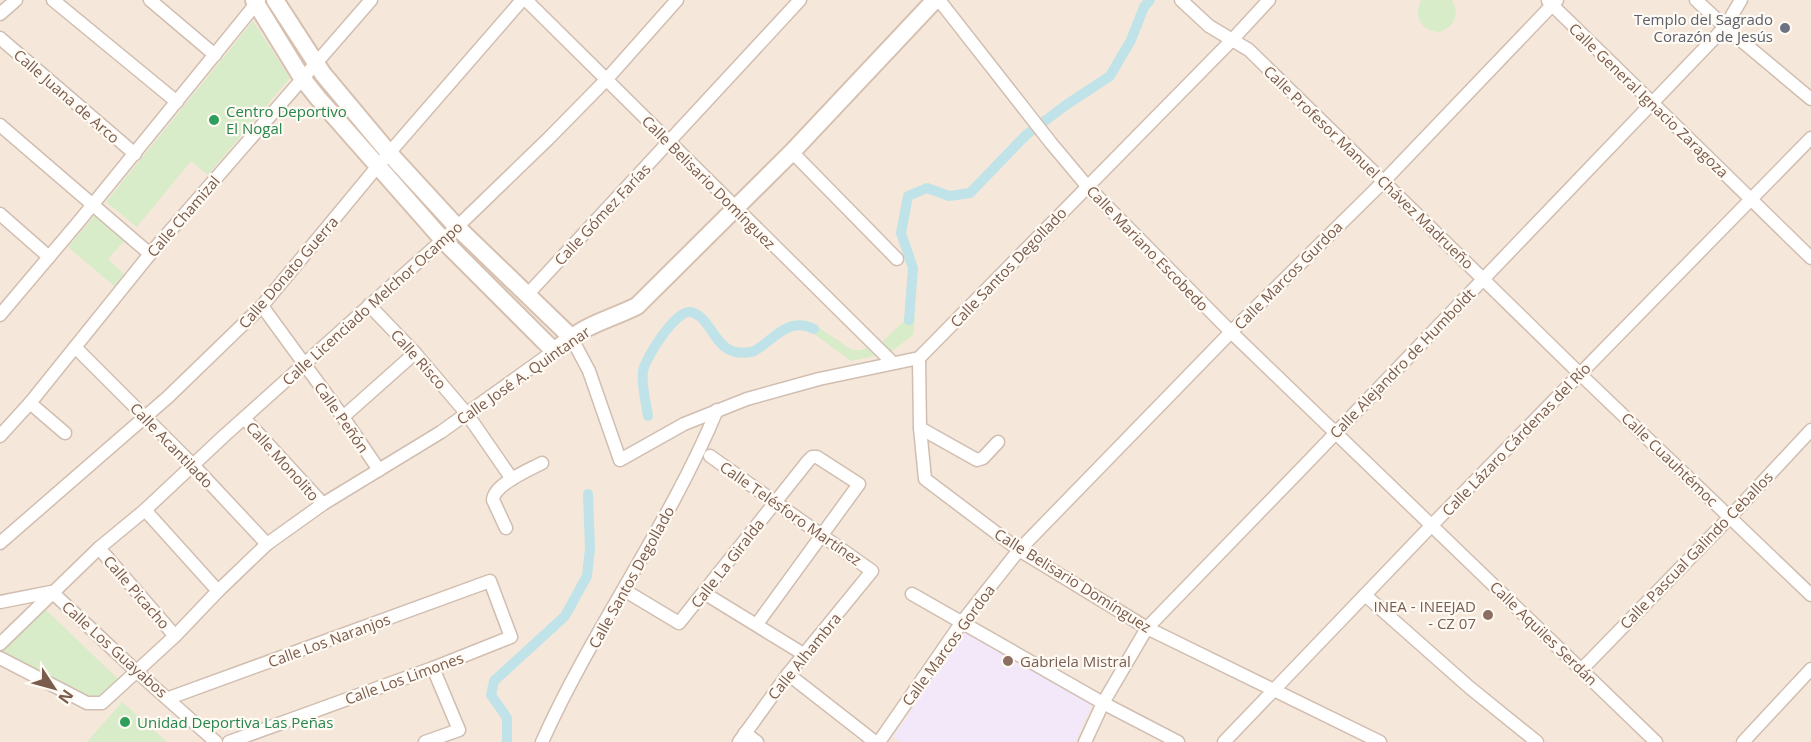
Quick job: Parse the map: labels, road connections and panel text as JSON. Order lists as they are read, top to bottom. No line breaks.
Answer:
{"streets":{"street":["Calle Juana de Arco","Calle General Ignacio Zaragoza","Calle Profesor Manuel Chávez Madrueño","Calle Belisario Domínguez","Calle Gómez Farías","Calle Chamizal","Calle Mariano Escobedo","Calle Santos Degollado","Calle Donato Guerra","Calle Marcos Gurdoa","Calle Licenciado Melchor Ocampo","Calle Risco","Calle Alejandro de Humboldt","Calle José A. Quintanar","Calle Peñón","Calle Lázaro Cárdenas del Río","Calle Acantilado","Calle Cuauhtémoc","Calle Monolito","Calle Telésforo Martínez","Calle Pascual Galindo Ceballos","Calle La Giralda","Calle Picacho","Calle Aquiles Serdán","Calle Los Naranjos","Calle Marcos Gordoa","Calle Los Guayabos","Calle Alhambra","Calle Los Limones"]},"crossings":[["Calle General Ignacio Zaragoza","Calle Marcos Gurdoa"],["Calle General Ignacio Zaragoza","Calle Alejandro de Humboldt"],["Calle General Ignacio Zaragoza","Calle Lázaro Cárdenas del Río"],["Calle Profesor Manuel Chávez Madrueño","Calle Santos Degollado"],["Calle Profesor Manuel Chávez Madrueño","Calle Marcos Gurdoa"],["Calle Profesor Manuel Chávez Madrueño","Calle Alejandro de Humboldt"],["Calle Profesor Manuel Chávez Madrueño","Calle Lázaro Cárdenas del Río"],["Calle Profesor Manuel Chávez Madrueño","Calle Cuauhtémoc"],["Calle Belisario Domínguez","Calle Gómez Farías"],["Calle Belisario Domínguez","Calle Santos Degollado"],["Calle Belisario Domínguez","Calle Donato Guerra"],["Calle Belisario Domínguez","Calle Marcos Gurdoa"],["Calle Belisario Domínguez","Calle Licenciado Melchor Ocampo"],["Calle Belisario Domínguez","Calle Alejandro de Humboldt"],["Calle Belisario Domínguez","Calle José A. Quintanar"],["Calle Belisario Domínguez","Calle Lázaro Cárdenas del Río"],["Calle Belisario Domínguez","Calle Marcos Gordoa"],["Calle Chamizal","Calle Acantilado"],["Calle Mariano Escobedo","Calle Santos Degollado"],["Calle Mariano Escobedo","Calle Marcos Gurdoa"],["Calle Mariano Escobedo","Calle Alejandro de Humboldt"],["Calle Mariano Escobedo","Calle José A. Quintanar"],["Calle Mariano Escobedo","Calle Lázaro Cárdenas del Río"],["Calle Mariano Escobedo","Calle Aquiles Serdán"],["Calle Santos Degollado","Calle La Giralda"],["Calle Donato Guerra","Calle Peñón"],["Calle Donato Guerra","Calle Acantilado"],["Calle Marcos Gurdoa","Calle Marcos Gordoa"],["Calle Licenciado Melchor Ocampo","Calle Risco"],["Calle Licenciado Melchor Ocampo","Calle Peñón"],["Calle Licenciado Melchor Ocampo","Calle Acantilado"],["Calle Licenciado Melchor Ocampo","Calle Monolito"],["Calle Licenciado Melchor Ocampo","Calle Picacho"],["Calle Licenciado Melchor Ocampo","Calle Los Guayabos"],["Calle Risco","Calle José A. Quintanar"],["Calle José A. Quintanar","Calle Peñón"],["Calle José A. Quintanar","Calle Acantilado"],["Calle José A. Quintanar","Calle Monolito"],["Calle José A. Quintanar","Calle Picacho"],["Calle José A. Quintanar","Calle Los Guayabos"],["Calle Lázaro Cárdenas del Río","Calle Cuauhtémoc"],["Calle Lázaro Cárdenas del Río","Calle Aquiles Serdán"],["Calle Cuauhtémoc","Calle Pascual Galindo Ceballos"],["Calle Telésforo Martínez","Calle La Giralda"],["Calle Telésforo Martínez","Calle Alhambra"],["Calle Pascual Galindo Ceballos","Calle Aquiles Serdán"],["Calle Los Naranjos","Calle Los Guayabos"],["Calle Los Naranjos","Calle Los Limones"]],"places":["Templo del Sagrado Corazón de Jesús","Centro Deportivo El Nogal","INEA - INEEJAD - CZ 07","Gabriela Mistral","Unidad Deportiva Las Peñas"],"north":"bottom right"}
